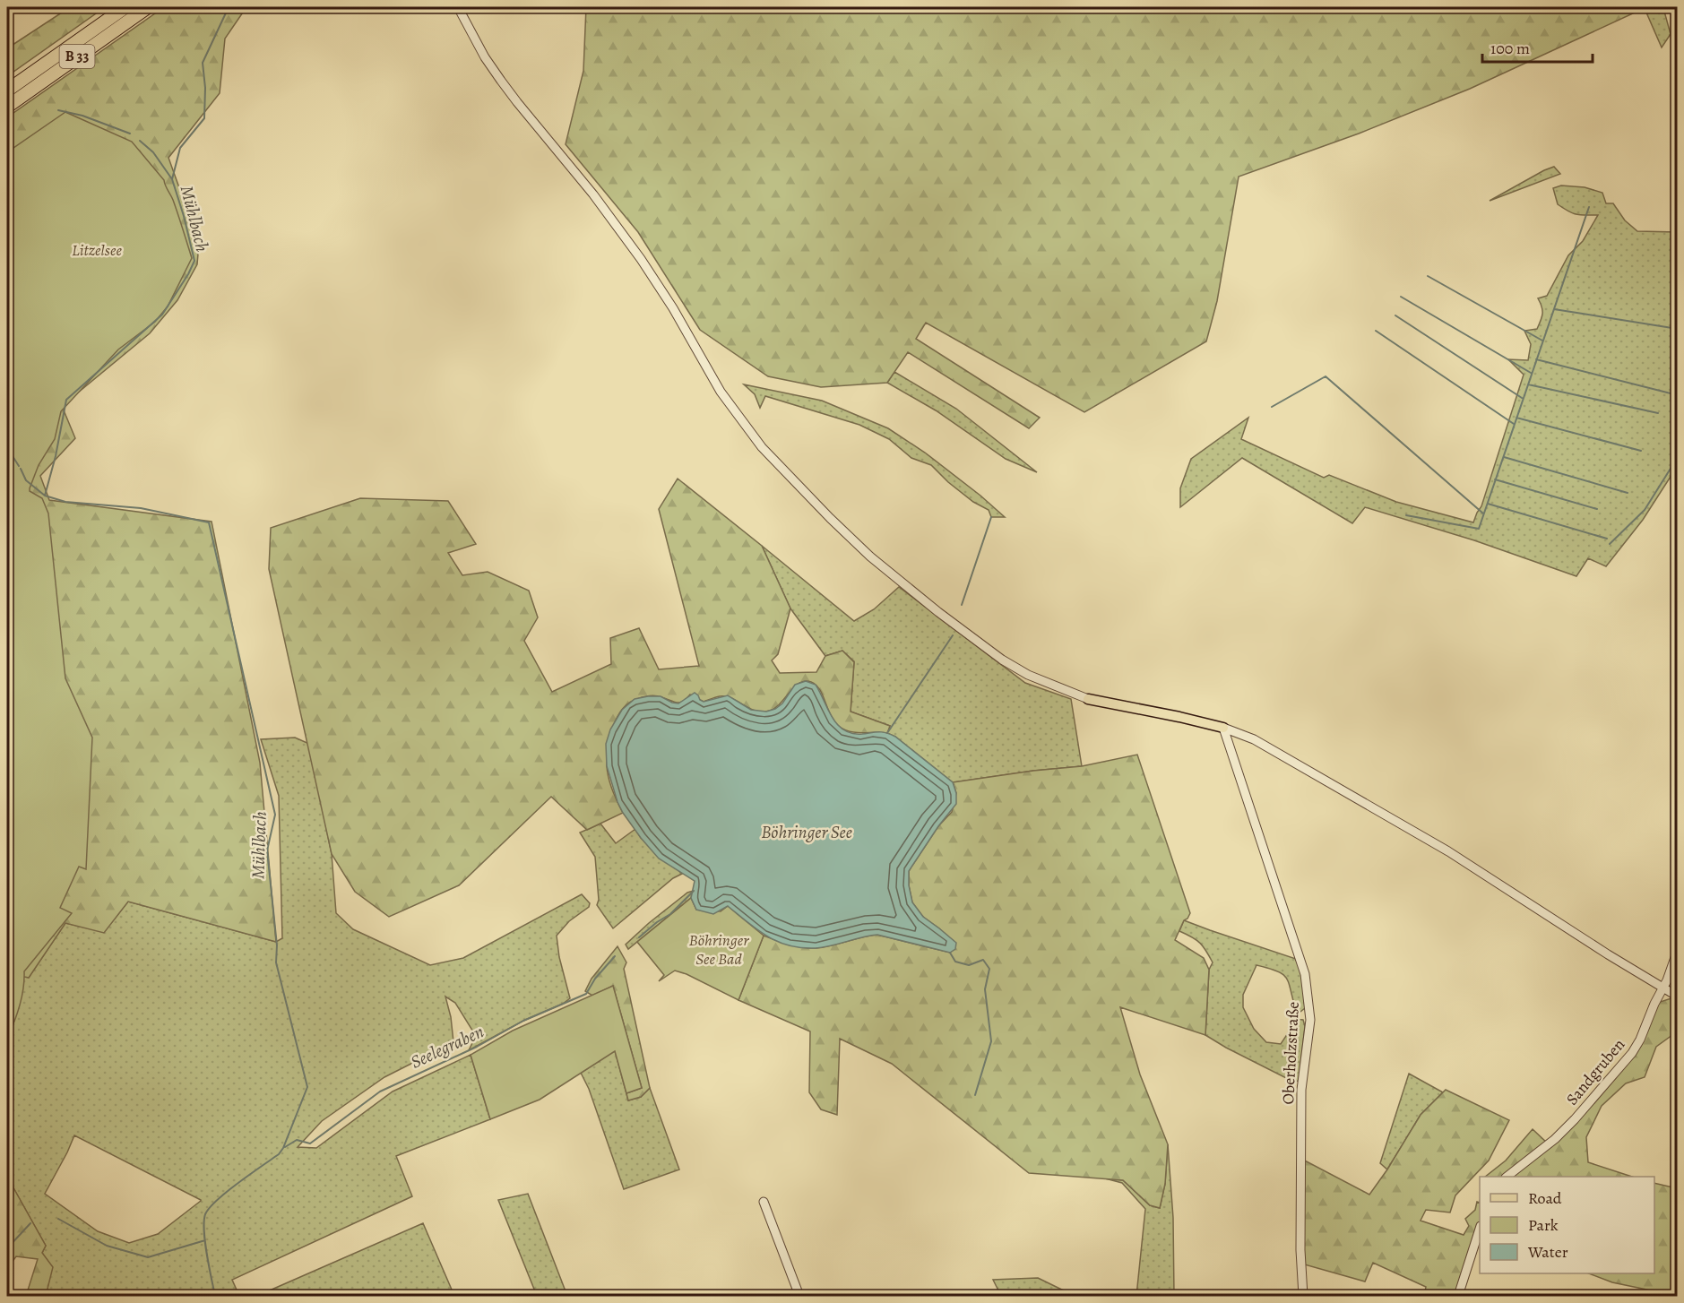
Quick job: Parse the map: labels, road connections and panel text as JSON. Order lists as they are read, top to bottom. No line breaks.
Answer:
{"streets":{"highway":["B 33"],"street":["Oberholzstraße","Sandgruben"]},"water":["Mühlbach","Böhringer See","Seelegraben"],"parks":["Litzelsee","Böhringer See Bad"],"legend":["Road","Park","Water"],"scale_bar":"100 m"}
